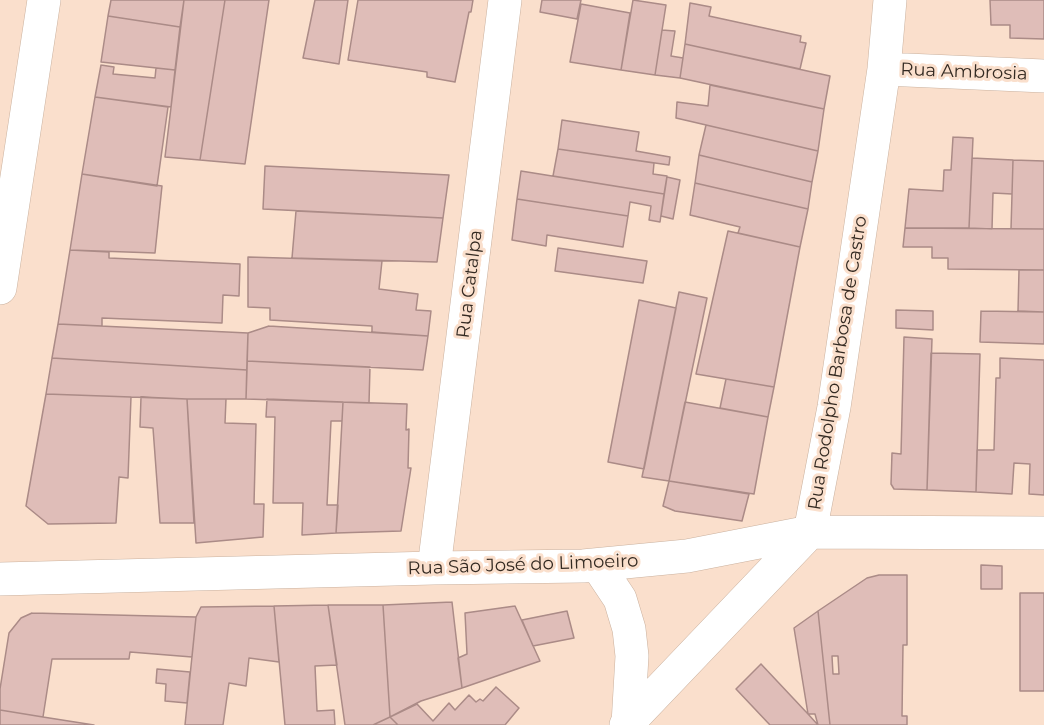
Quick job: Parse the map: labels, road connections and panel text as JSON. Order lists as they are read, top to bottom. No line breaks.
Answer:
{"streets":{"street":["Rua Ambrosia","Rua Catalpa","Rua Rodolpho Barbosa de Castro","Rua São José do Limoeiro"]},"crossings":[["Rua Ambrosia","Rua Rodolpho Barbosa de Castro"],["Rua Catalpa","Rua São José do Limoeiro"],["Rua Rodolpho Barbosa de Castro","Rua São José do Limoeiro"]]}
